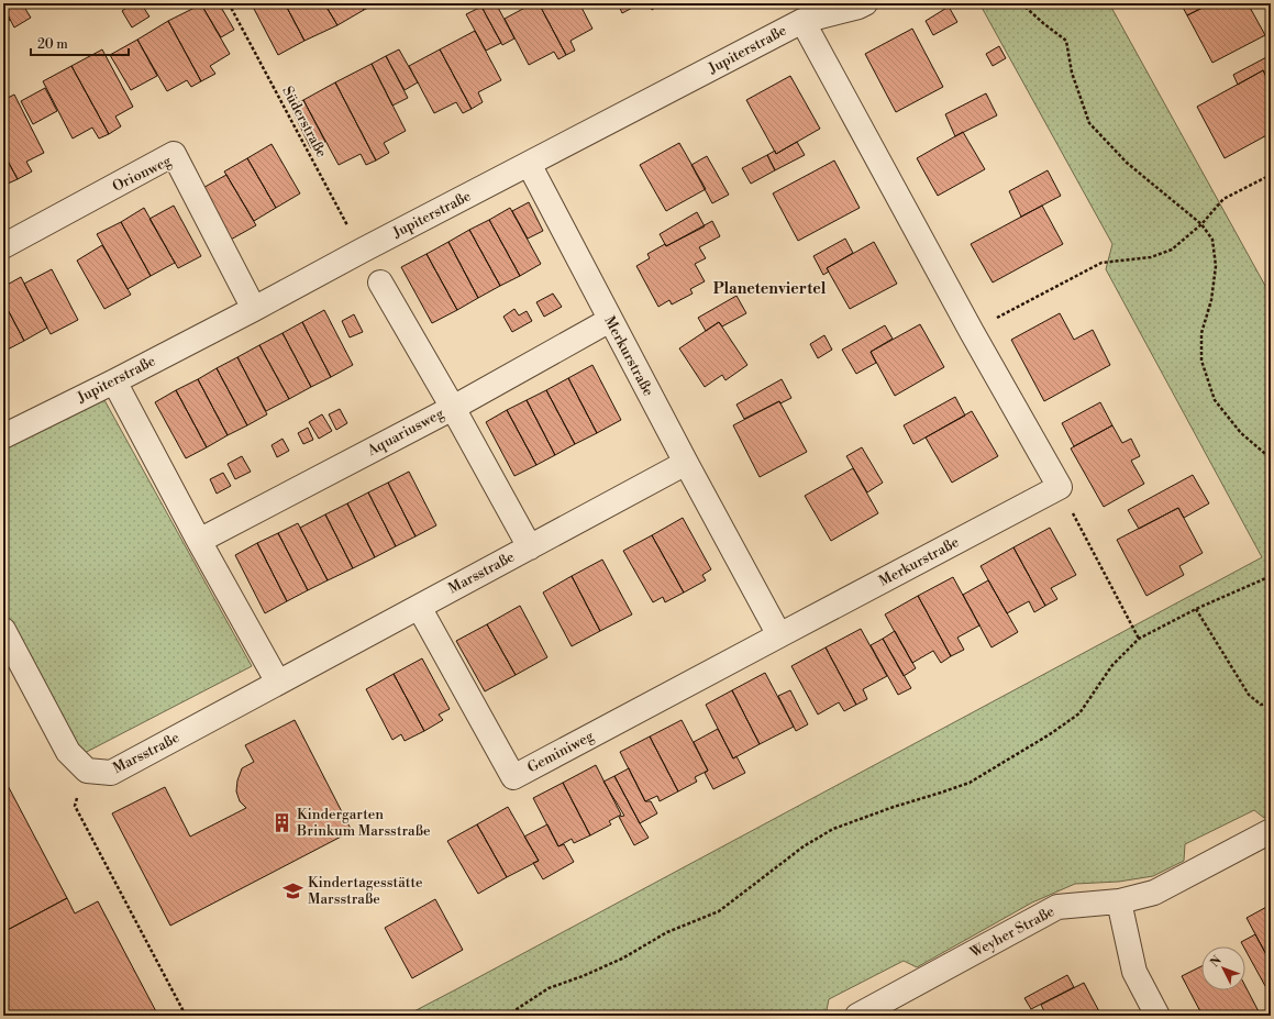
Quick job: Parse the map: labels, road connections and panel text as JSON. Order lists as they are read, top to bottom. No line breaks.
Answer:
{"streets":{"street":["Jupiterstraße","Orionweg","Merkurstraße","Aquariusweg","Marsstraße","Geminiweg","Weyher Straße"],"path":["Süderstraße"]},"crossings":[["Jupiterstraße","Süderstraße"],["Jupiterstraße","Orionweg"],["Jupiterstraße","Merkurstraße"],["Merkurstraße","Aquariusweg"],["Merkurstraße","Marsstraße"],["Merkurstraße","Geminiweg"],["Marsstraße","Geminiweg"]],"districts":["Planetenviertel"],"places":{"building":["Kindergarten Brinkum Marsstraße"],"school or university":["Kindertagesstätte Marsstraße"]},"scale_bar":"20 m","north":"top left"}
